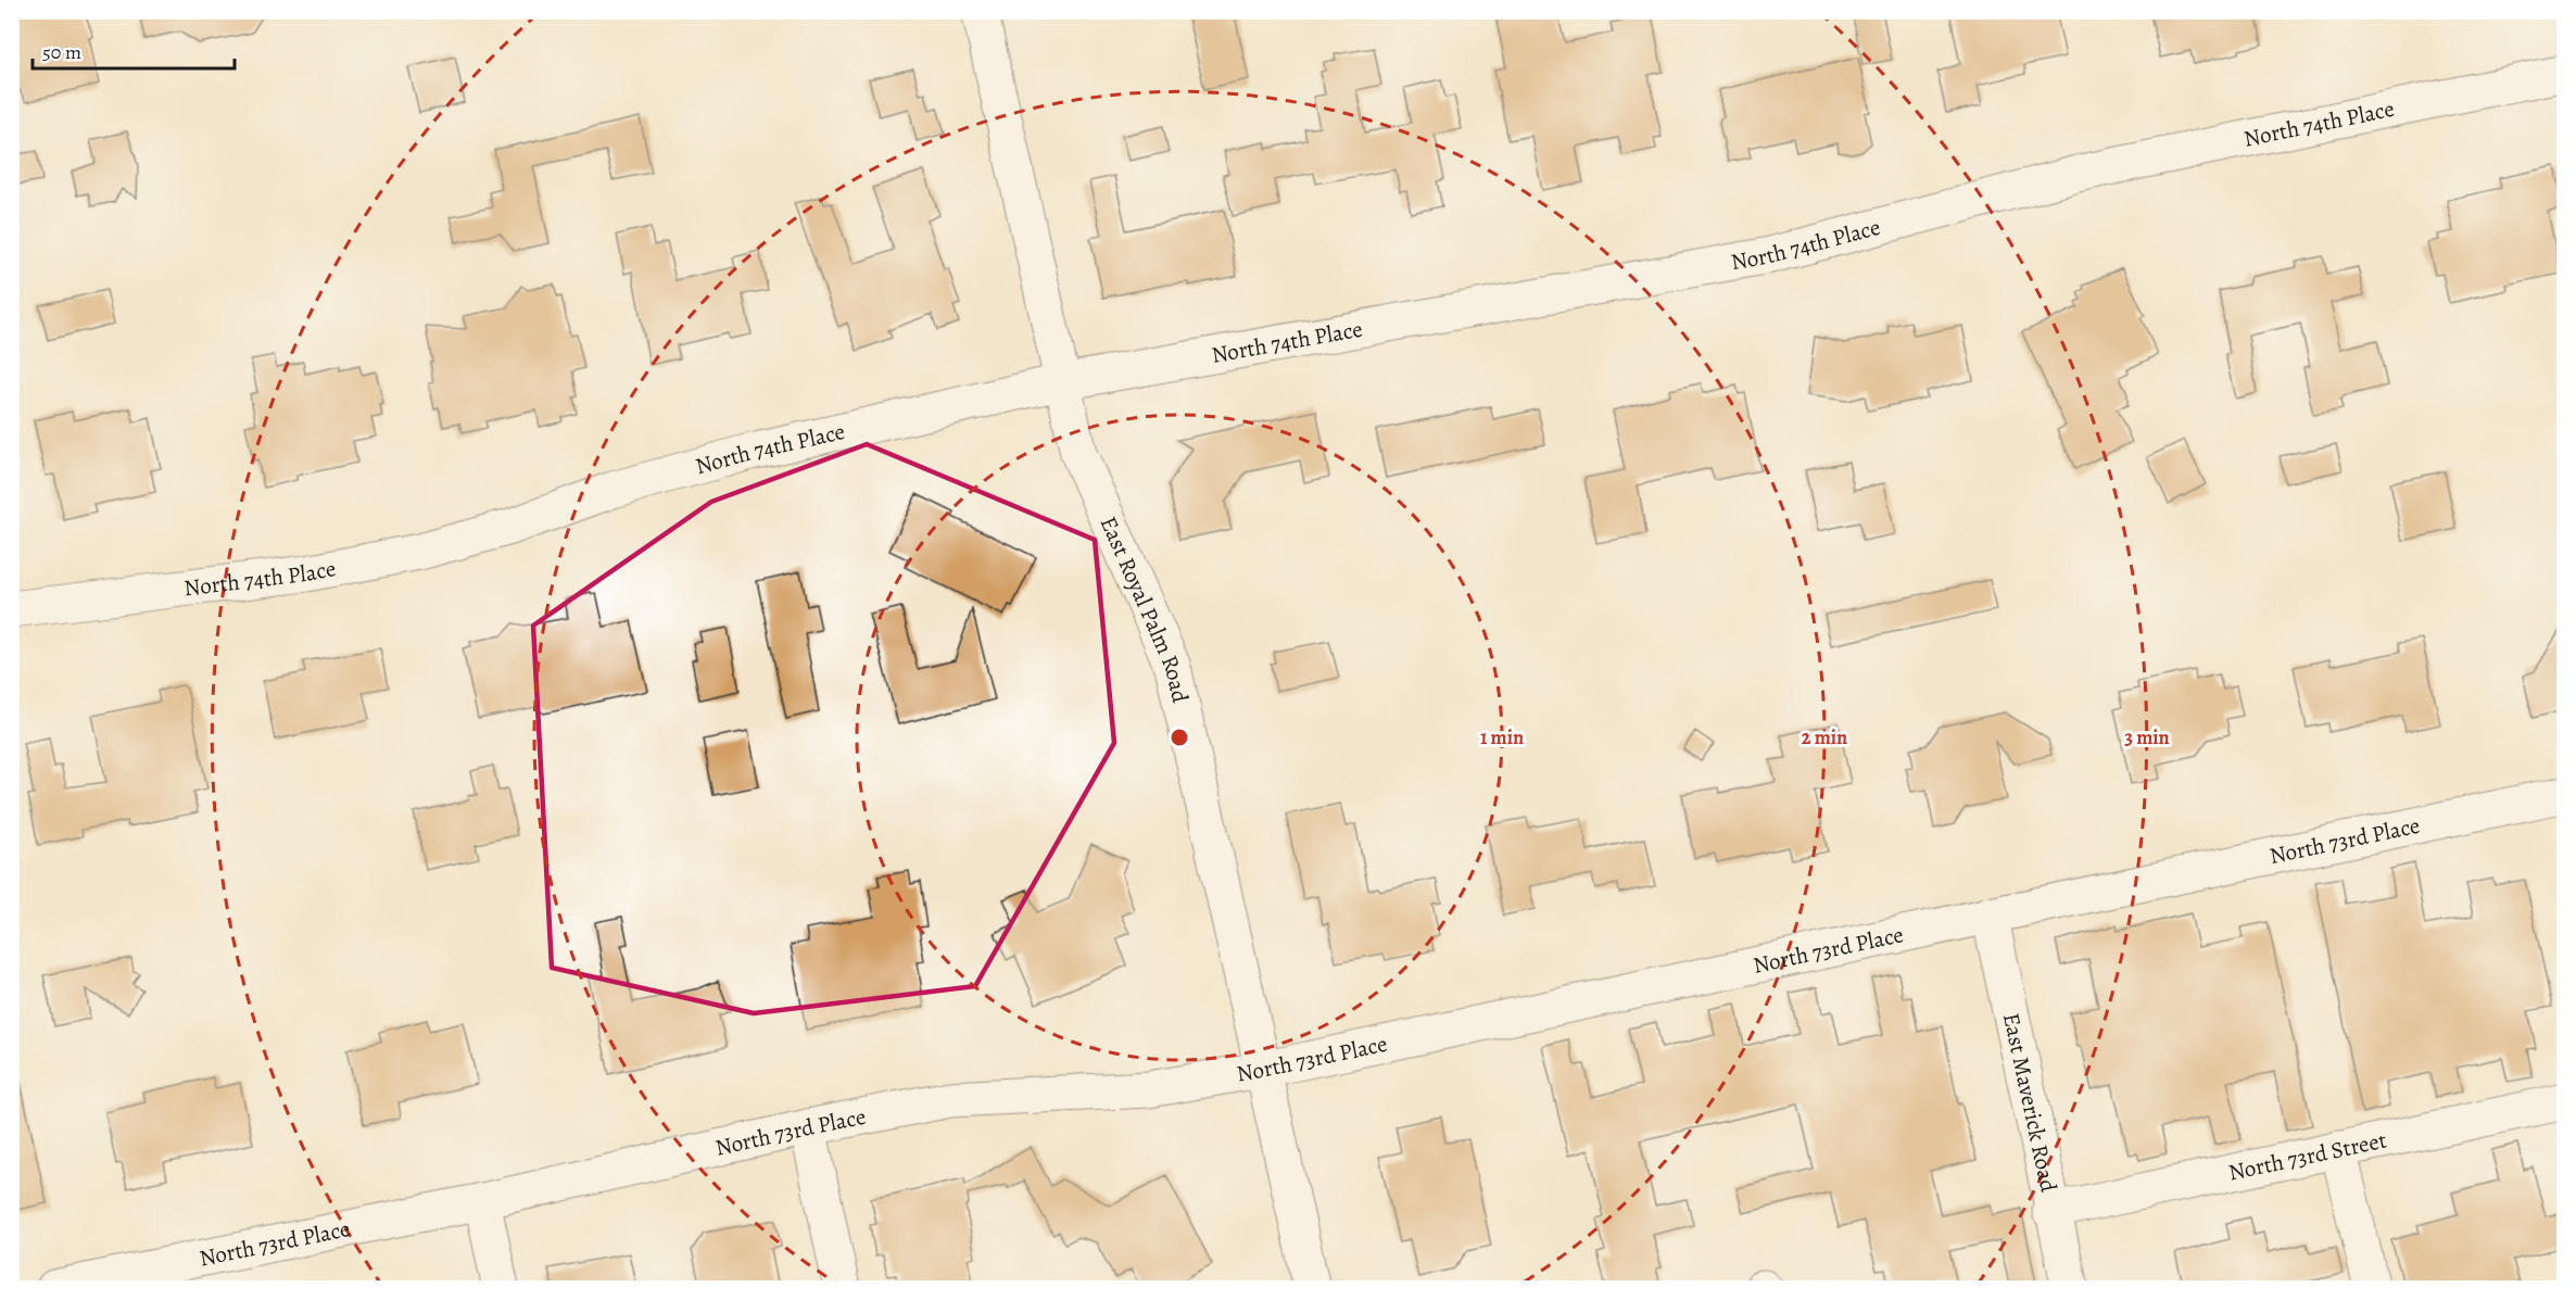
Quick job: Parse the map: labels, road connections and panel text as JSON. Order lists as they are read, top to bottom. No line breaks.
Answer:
{"streets":{"street":["North 74th Place","East Royal Palm Road","North 73rd Place","East Maverick Road","North 73rd Street"]},"crossings":[["North 74th Place","East Royal Palm Road"],["East Royal Palm Road","North 73rd Place"],["North 73rd Place","East Maverick Road"],["East Maverick Road","North 73rd Street"]],"scale_bar":"50 m","rings":["1 min","2 min","3 min"]}
